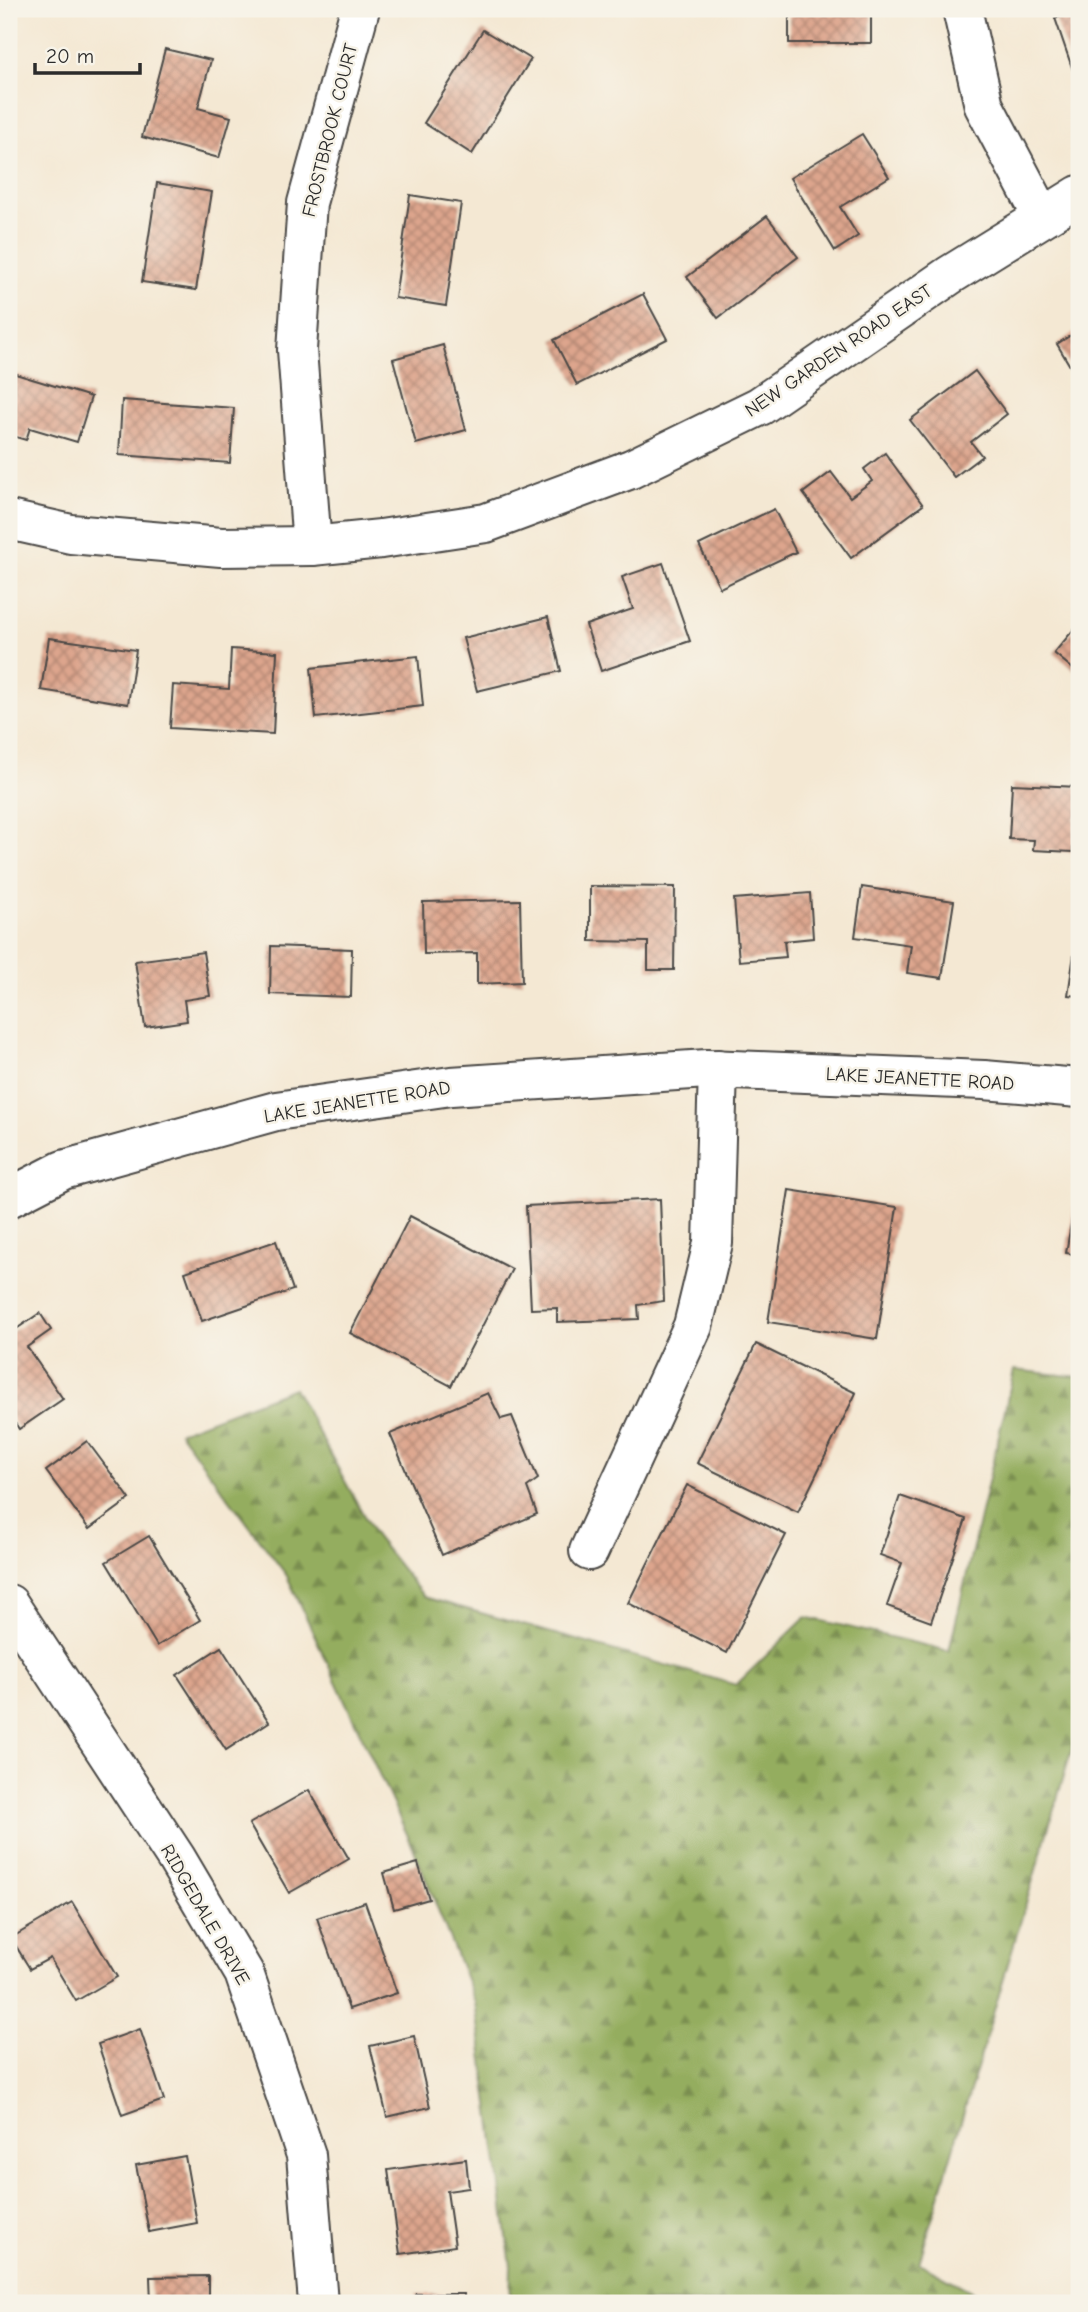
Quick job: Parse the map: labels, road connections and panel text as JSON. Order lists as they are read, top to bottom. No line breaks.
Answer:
{"streets":{"street":["FROSTBROOK COURT","NEW GARDEN ROAD EAST","LAKE JEANETTE ROAD","RIDGEDALE DRIVE"]},"crossings":[["FROSTBROOK COURT","NEW GARDEN ROAD EAST"]],"scale_bar":"20 m"}
